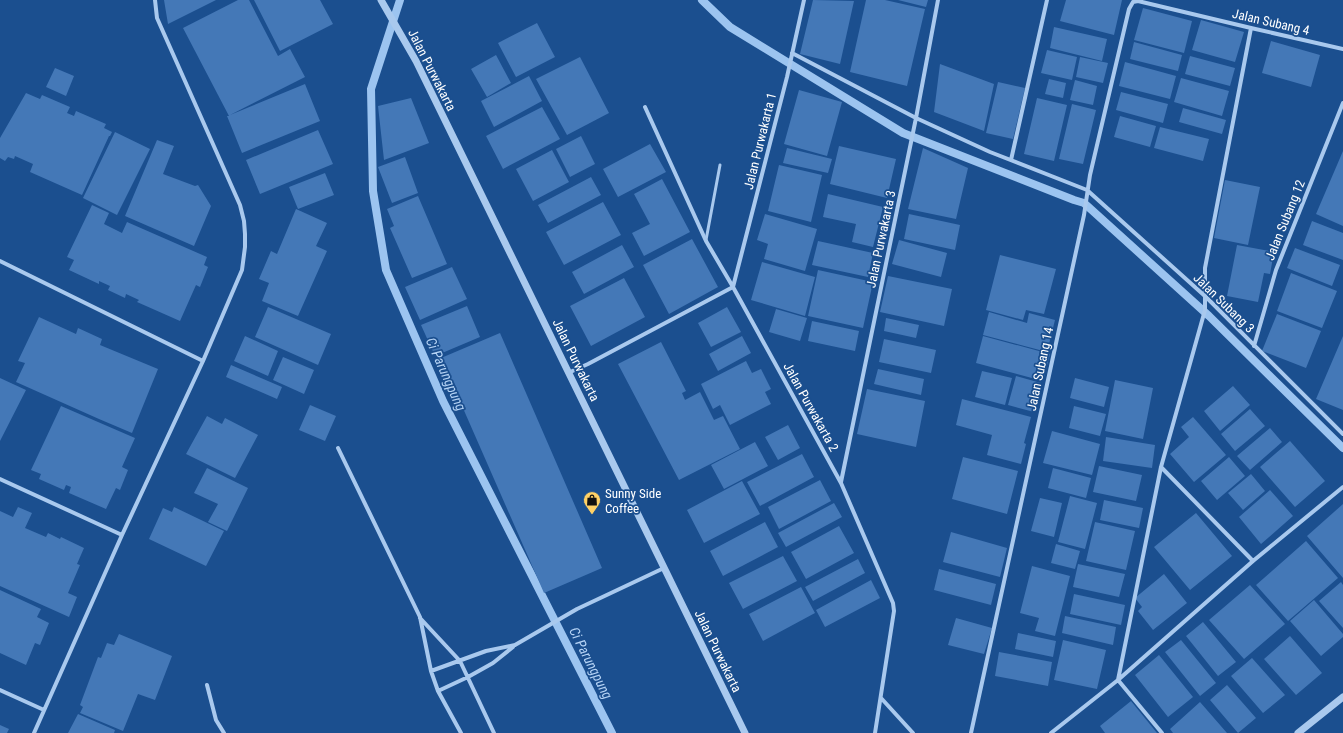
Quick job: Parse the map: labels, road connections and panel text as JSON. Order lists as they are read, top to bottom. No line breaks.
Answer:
{"streets":{"street":["Jalan Subang 4","Jalan Purwakarta","Jalan Purwakarta 1","Jalan Subang 12","Jalan Purwakarta 3","Jalan Subang 3","Jalan Subang 14","Jalan Purwakarta 2"]},"crossings":[["Jalan Subang 4","Jalan Subang 14"],["Jalan Purwakarta 1","Jalan Purwakarta 2"],["Jalan Subang 12","Jalan Subang 3"],["Jalan Purwakarta 3","Jalan Purwakarta 2"],["Jalan Subang 3","Jalan Subang 14"]],"water":["Ci Parungpung"],"places":{"shop":["Sunny Side Coffee"]}}
